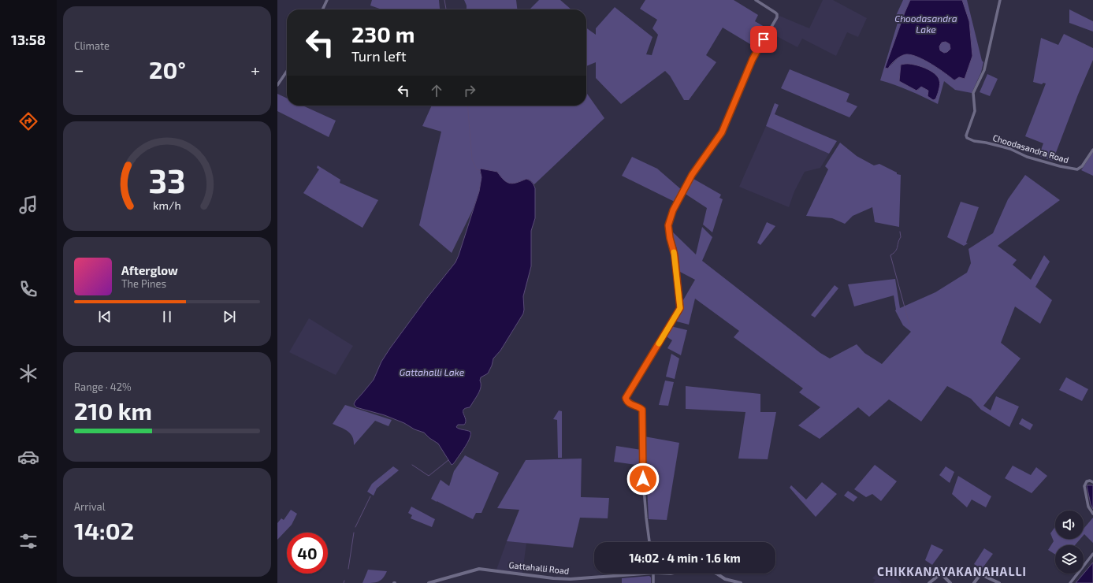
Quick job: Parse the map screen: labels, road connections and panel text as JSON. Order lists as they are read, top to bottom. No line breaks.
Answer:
{"streets":{"main road":["Gattahalli Road"],"street":["Choodasandra Road"]},"districts":["CHIKKANAYAKANAHALLI"],"water":["Choodasandra Lake","Gattahalli Lake"],"page":{"tabs":"13:58","tile":["Climate",["Range · 42%","210 km"],["Arrival","14:02"]],"turn":["230 m","Turn left"],"heat":["−","20°","+"],"song":["Afterglow","The Pines"],"limit":"40","trip":"14:02 · 4 min · 1.6 km","gauge":["33","km/h"]}}
